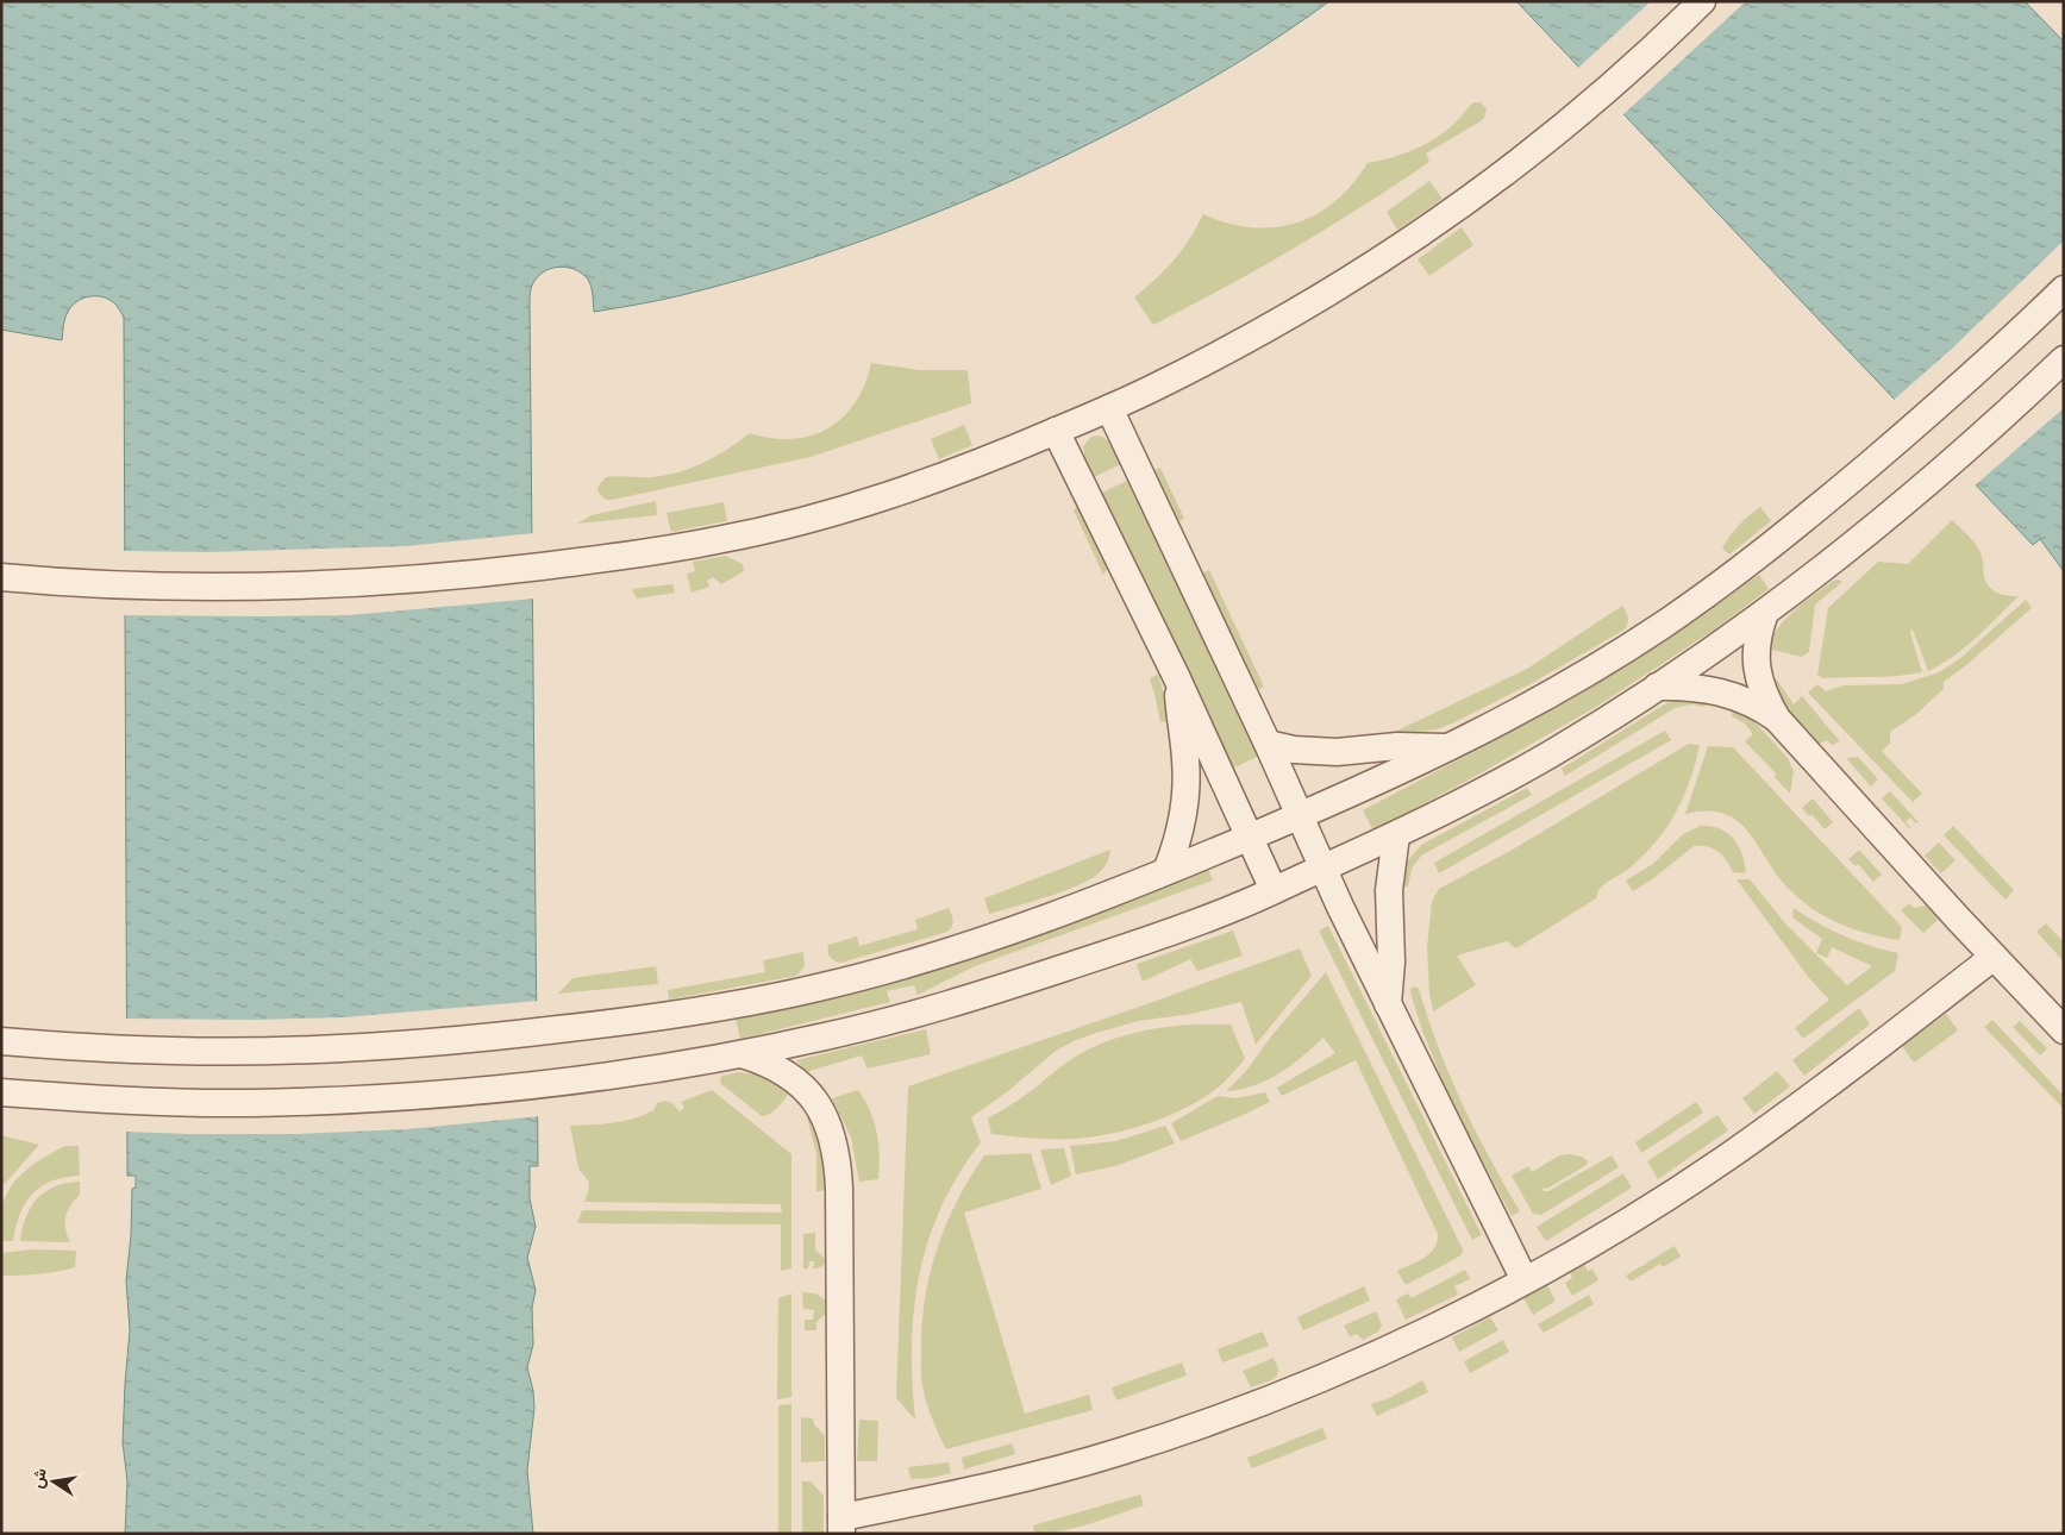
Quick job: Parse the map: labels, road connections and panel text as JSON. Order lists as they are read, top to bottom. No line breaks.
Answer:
{"north":"left"}
